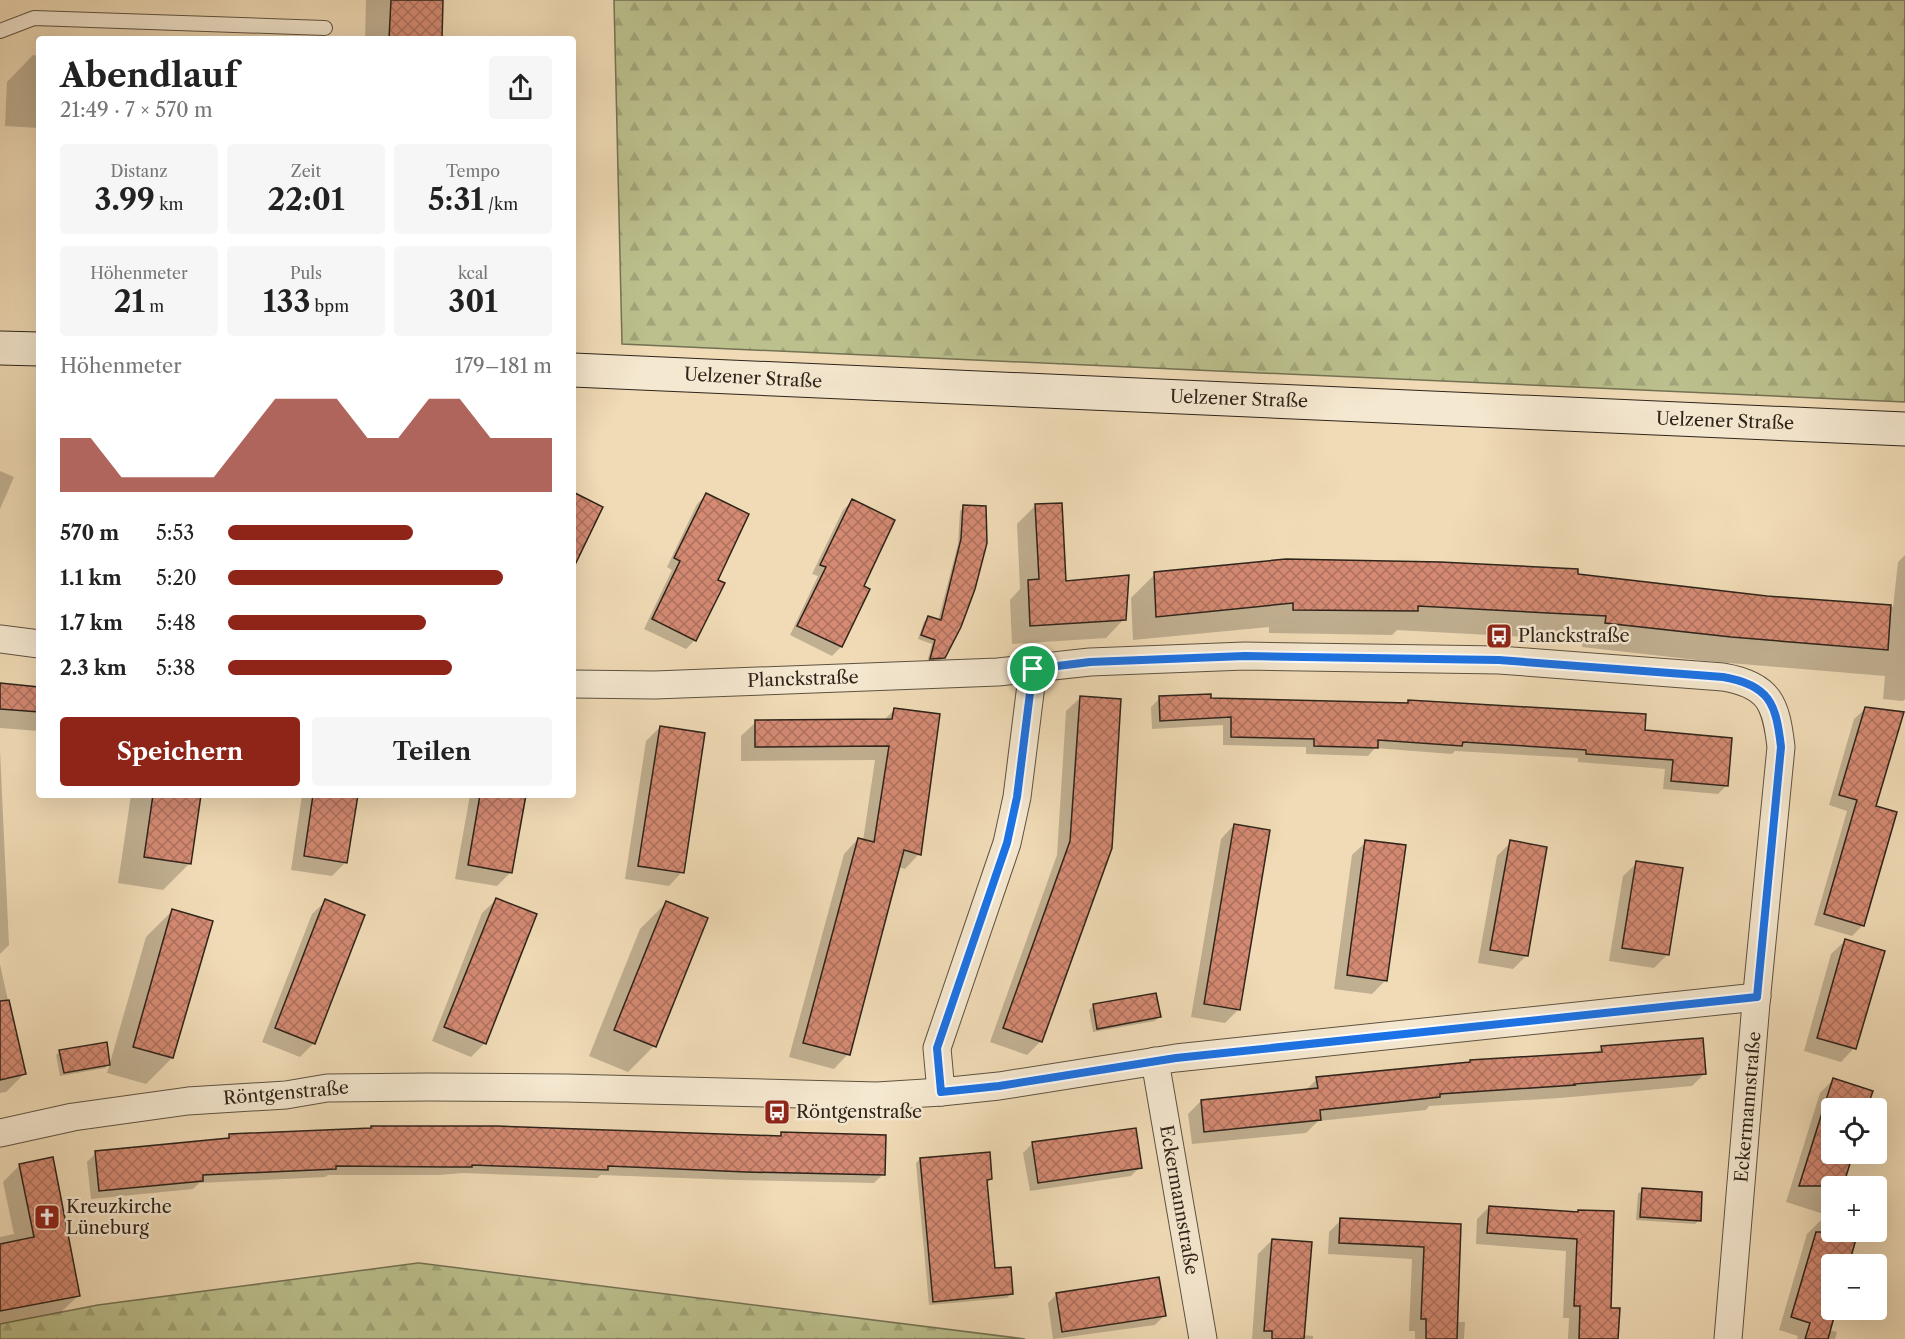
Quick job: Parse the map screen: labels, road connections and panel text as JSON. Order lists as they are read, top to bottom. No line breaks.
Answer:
{"streets":{"main road":["Uelzener Straße"],"street":["Planckstraße","Röntgenstraße","Eckermannstraße"]},"crossings":[["Planckstraße","Eckermannstraße"],["Röntgenstraße","Eckermannstraße"]],"places":{"bus stop":["Planckstraße","Röntgenstraße"],"church":["Kreuzkirche Lüneburg"]},"page":{"heading":["Abendlauf","21:49 · 7 × 570 m"],"stats":[["Distanz","3.99 km"],["Zeit","22:01"],["Tempo","5:31 /km"],["Höhenmeter","21 m"],["Puls","133 bpm"],["kcal","301"]],"chart":["Höhenmeter","179–181 m"],"list":[{"name":"570 m","note":"5:53"},{"name":"1.1 km","note":"5:20"},{"name":"1.7 km","note":"5:48"},{"name":"2.3 km","note":"5:38"}],"buttons":["Speichern","Teilen"],"map_buttons":["+","−"]}}
